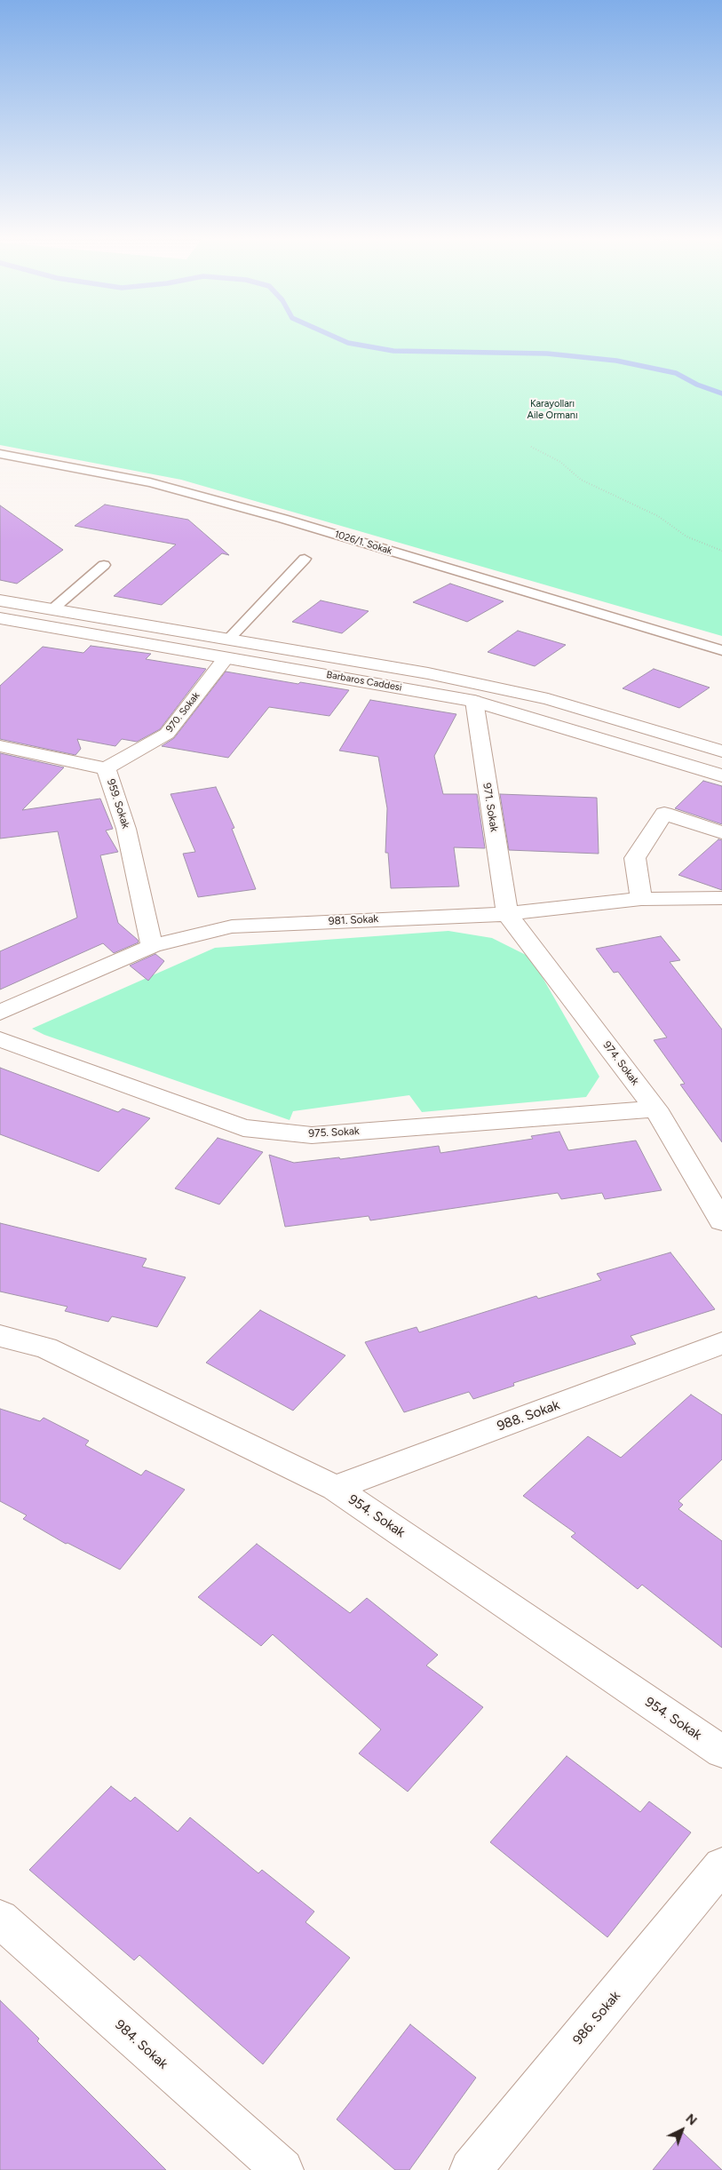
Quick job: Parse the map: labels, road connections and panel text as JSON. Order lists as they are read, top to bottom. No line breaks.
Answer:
{"streets":{"street":["Barbaros Caddesi","970. Sokak","959. Sokak","971. Sokak","981. Sokak","974. Sokak","975. Sokak","988. Sokak","954. Sokak","986. Sokak","984. Sokak"],"lane":["1026/1. Sokak"]},"crossings":[["Barbaros Caddesi","970. Sokak"],["Barbaros Caddesi","971. Sokak"],["970. Sokak","959. Sokak"],["959. Sokak","981. Sokak"],["971. Sokak","981. Sokak"],["971. Sokak","974. Sokak"],["981. Sokak","974. Sokak"],["974. Sokak","975. Sokak"],["988. Sokak","954. Sokak"]],"parks":["Karayolları Aile Ormanı"],"north":"top right"}
